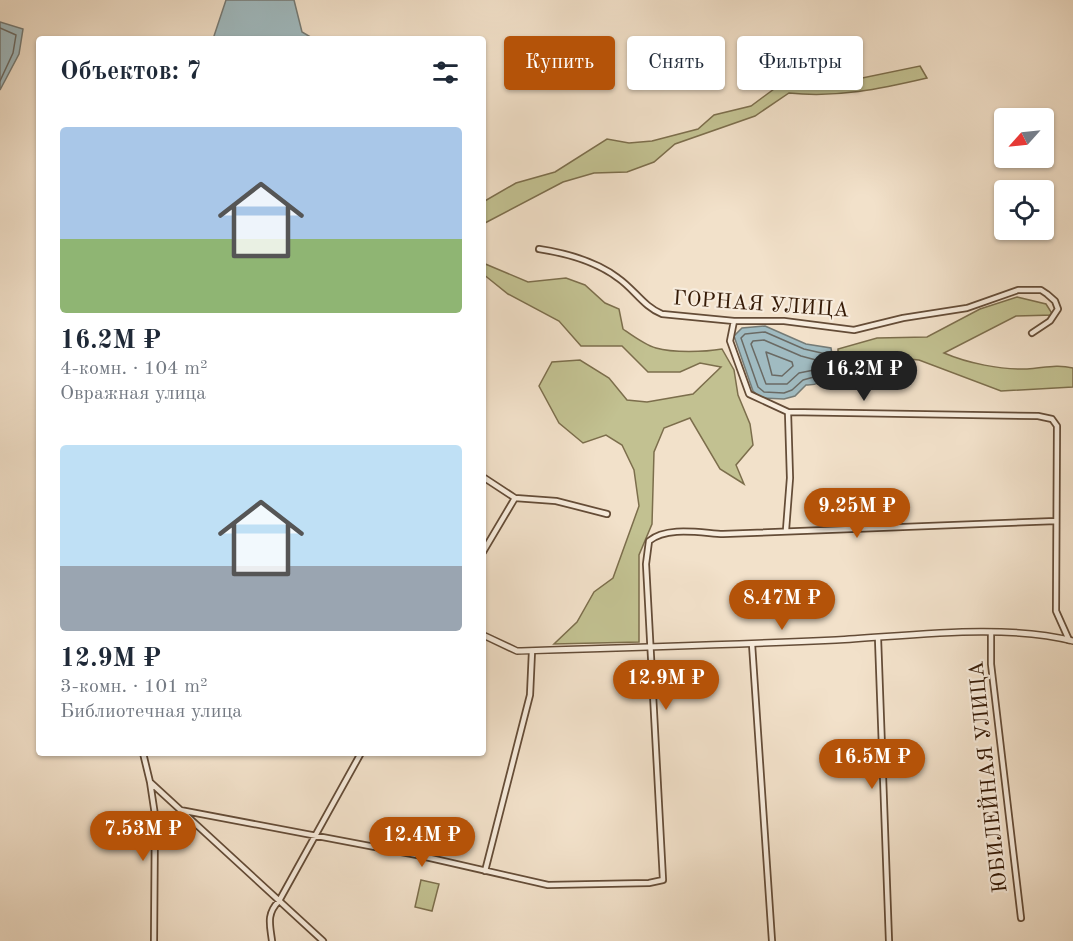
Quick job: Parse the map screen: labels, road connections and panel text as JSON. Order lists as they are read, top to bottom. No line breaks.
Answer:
{"streets":{"street":["ГОРНАЯ УЛИЦА","ЮБИЛЕЙНАЯ УЛИЦА"]},"north":"bottom left","page":{"chip":["Купить","Снять","Фильтры"],"heading":"Объектов: 7","list":[{"name":"16.2M ₽","note":"4-комн. · 104 m² · Овражная улица"},{"name":"12.9M ₽","note":"3-комн. · 101 m² · Библиотечная улица"}],"price":["16.2M ₽","9.25M ₽","8.47M ₽","12.9M ₽","16.5M ₽","7.53M ₽","12.4M ₽"]}}
